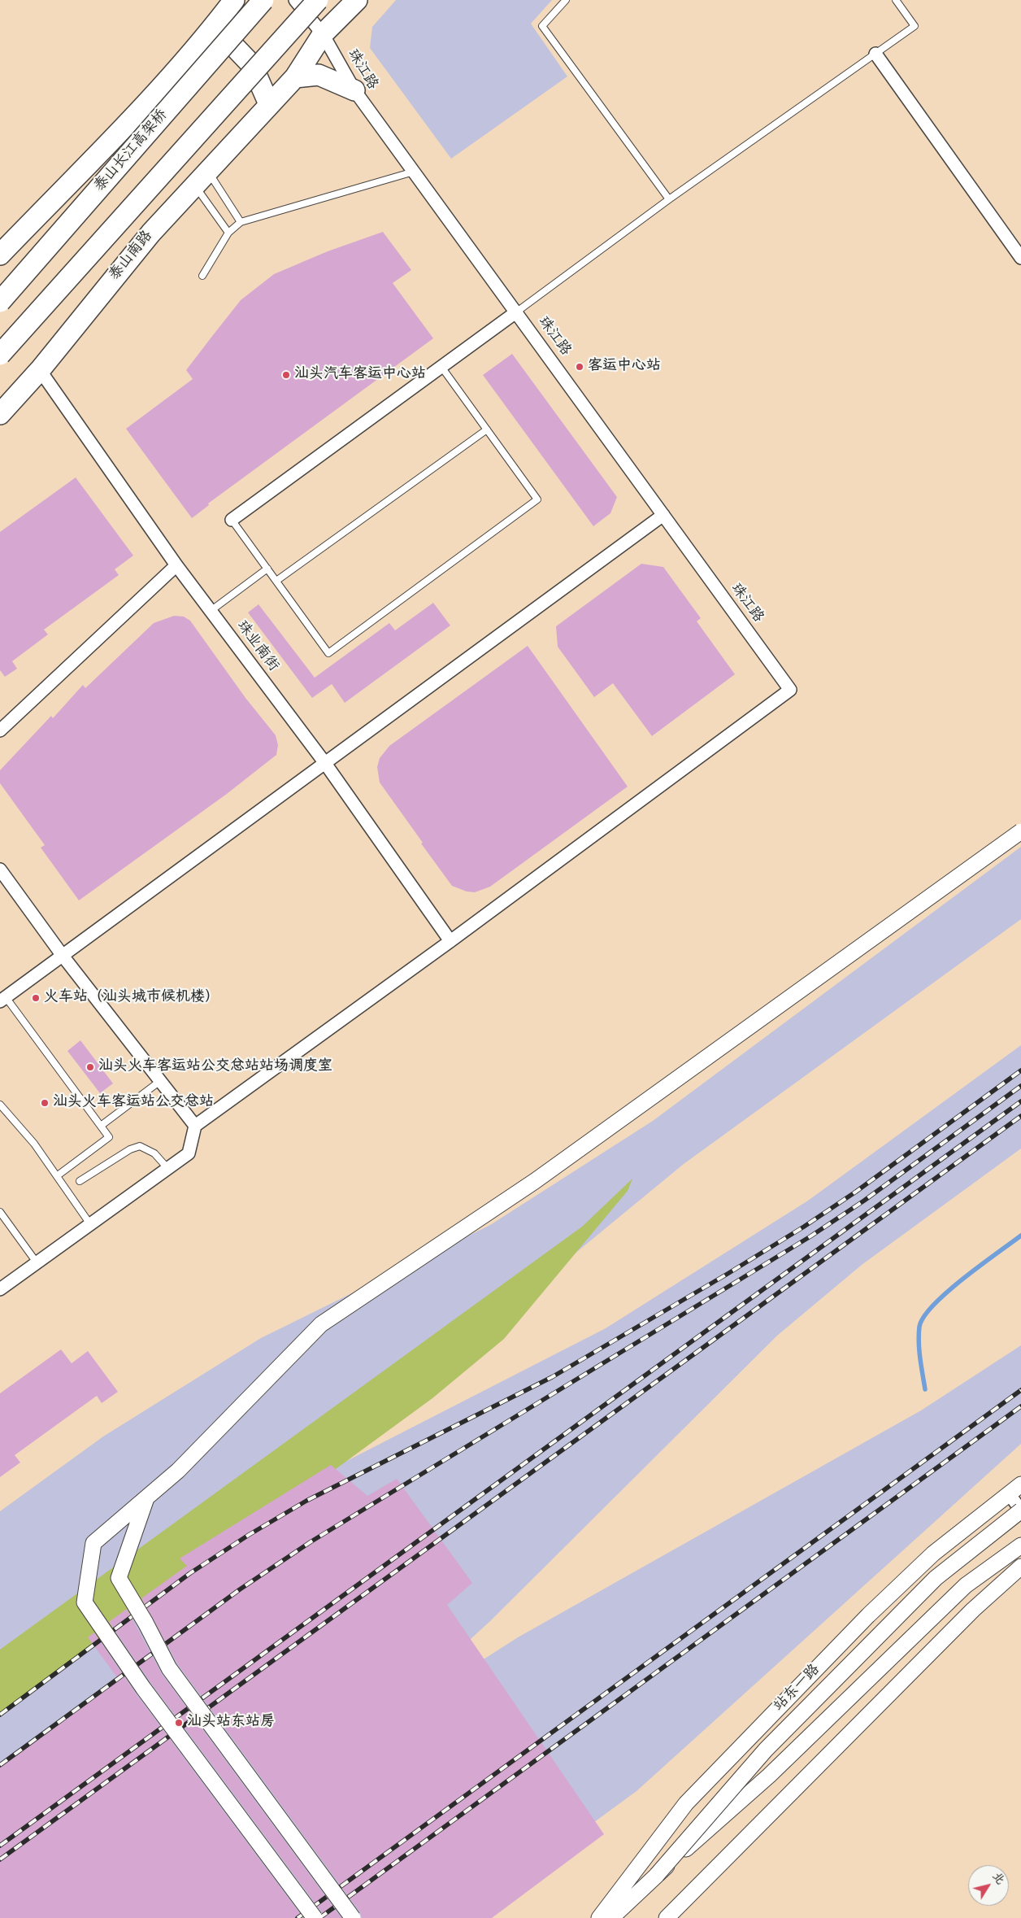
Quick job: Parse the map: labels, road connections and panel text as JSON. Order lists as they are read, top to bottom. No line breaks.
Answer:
{"streets":{"highway":["泰山长江高架桥","泰山南路"],"street":["珠江路","珠业南街","站东一路"]},"crossings":[["珠江路","泰山南路"],["珠江路","珠业南街"],["泰山南路","珠业南街"]],"places":["客运中心站","汕头汽车客运中心站","火车站（汕头城市候机楼）","汕头火车客运站公交总站站场调度室","汕头火车客运站公交总站","汕头站东站房"],"north":"top right"}
